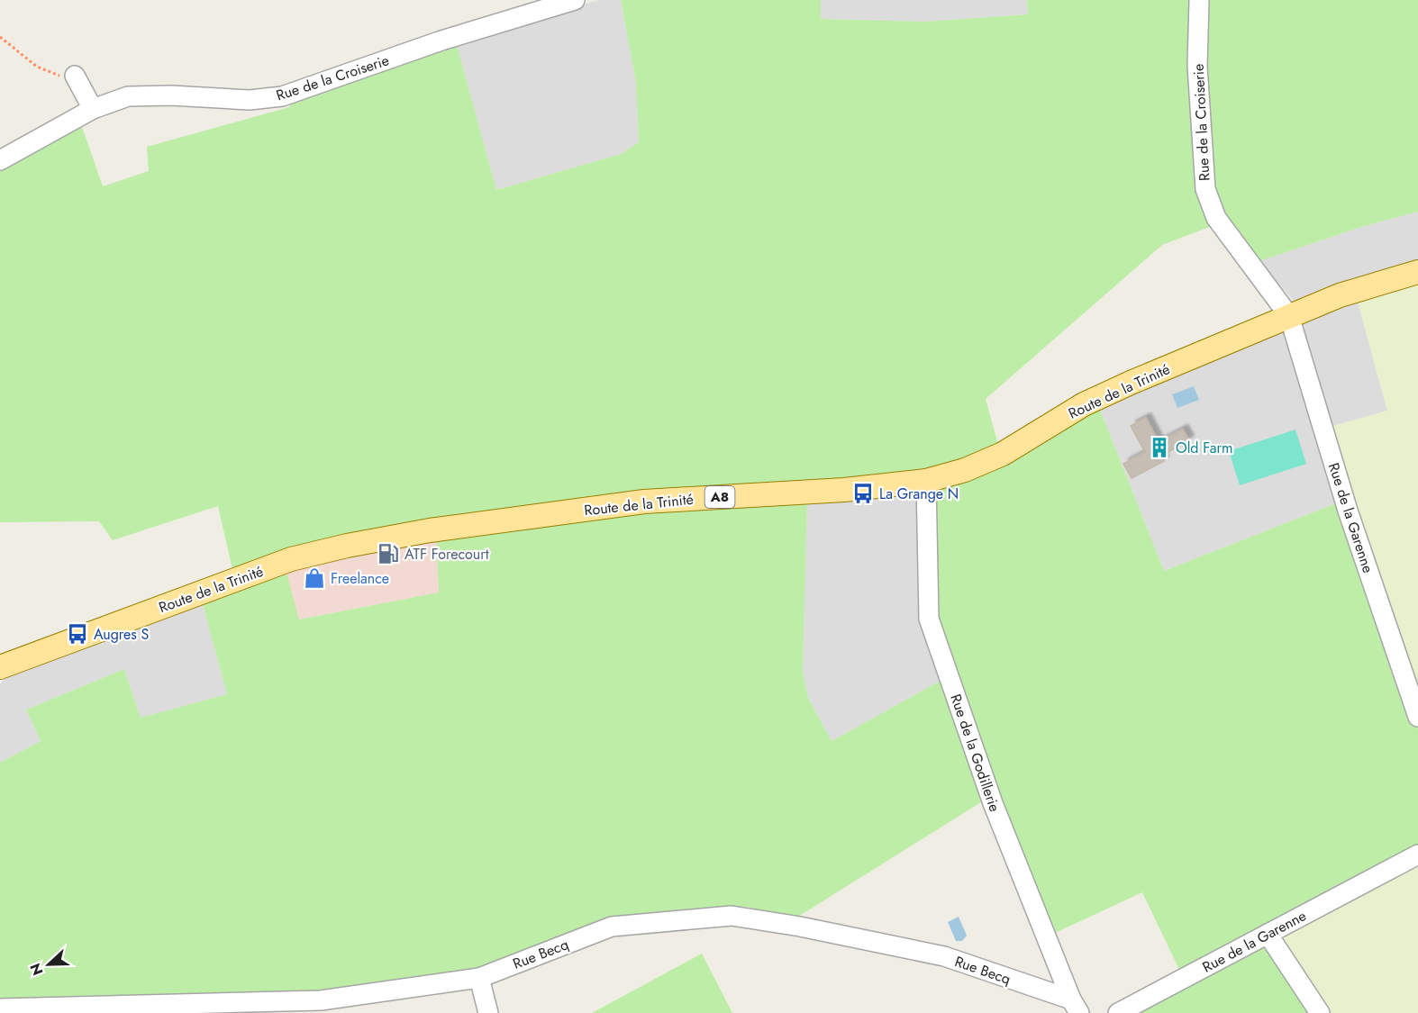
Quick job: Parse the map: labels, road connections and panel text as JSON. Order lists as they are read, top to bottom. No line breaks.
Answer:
{"streets":{"main road":["Route de la Trinité","A8"],"street":["Rue de la Croiserie","Rue de la Garenne","Rue de la Godillerie","Rue Becq"]},"crossings":[["Rue de la Croiserie","Route de la Trinité"],["Rue de la Croiserie","Rue de la Garenne"],["Route de la Trinité","Rue de la Garenne"],["Route de la Trinité","Rue de la Godillerie"],["Rue de la Godillerie","Rue Becq"]],"places":{"building":["Old Farm"],"bus stop":["La Grange N","Augres S"],"fuel station":["ATF Forecourt"],"shop":["Freelance"]},"north":"left"}
